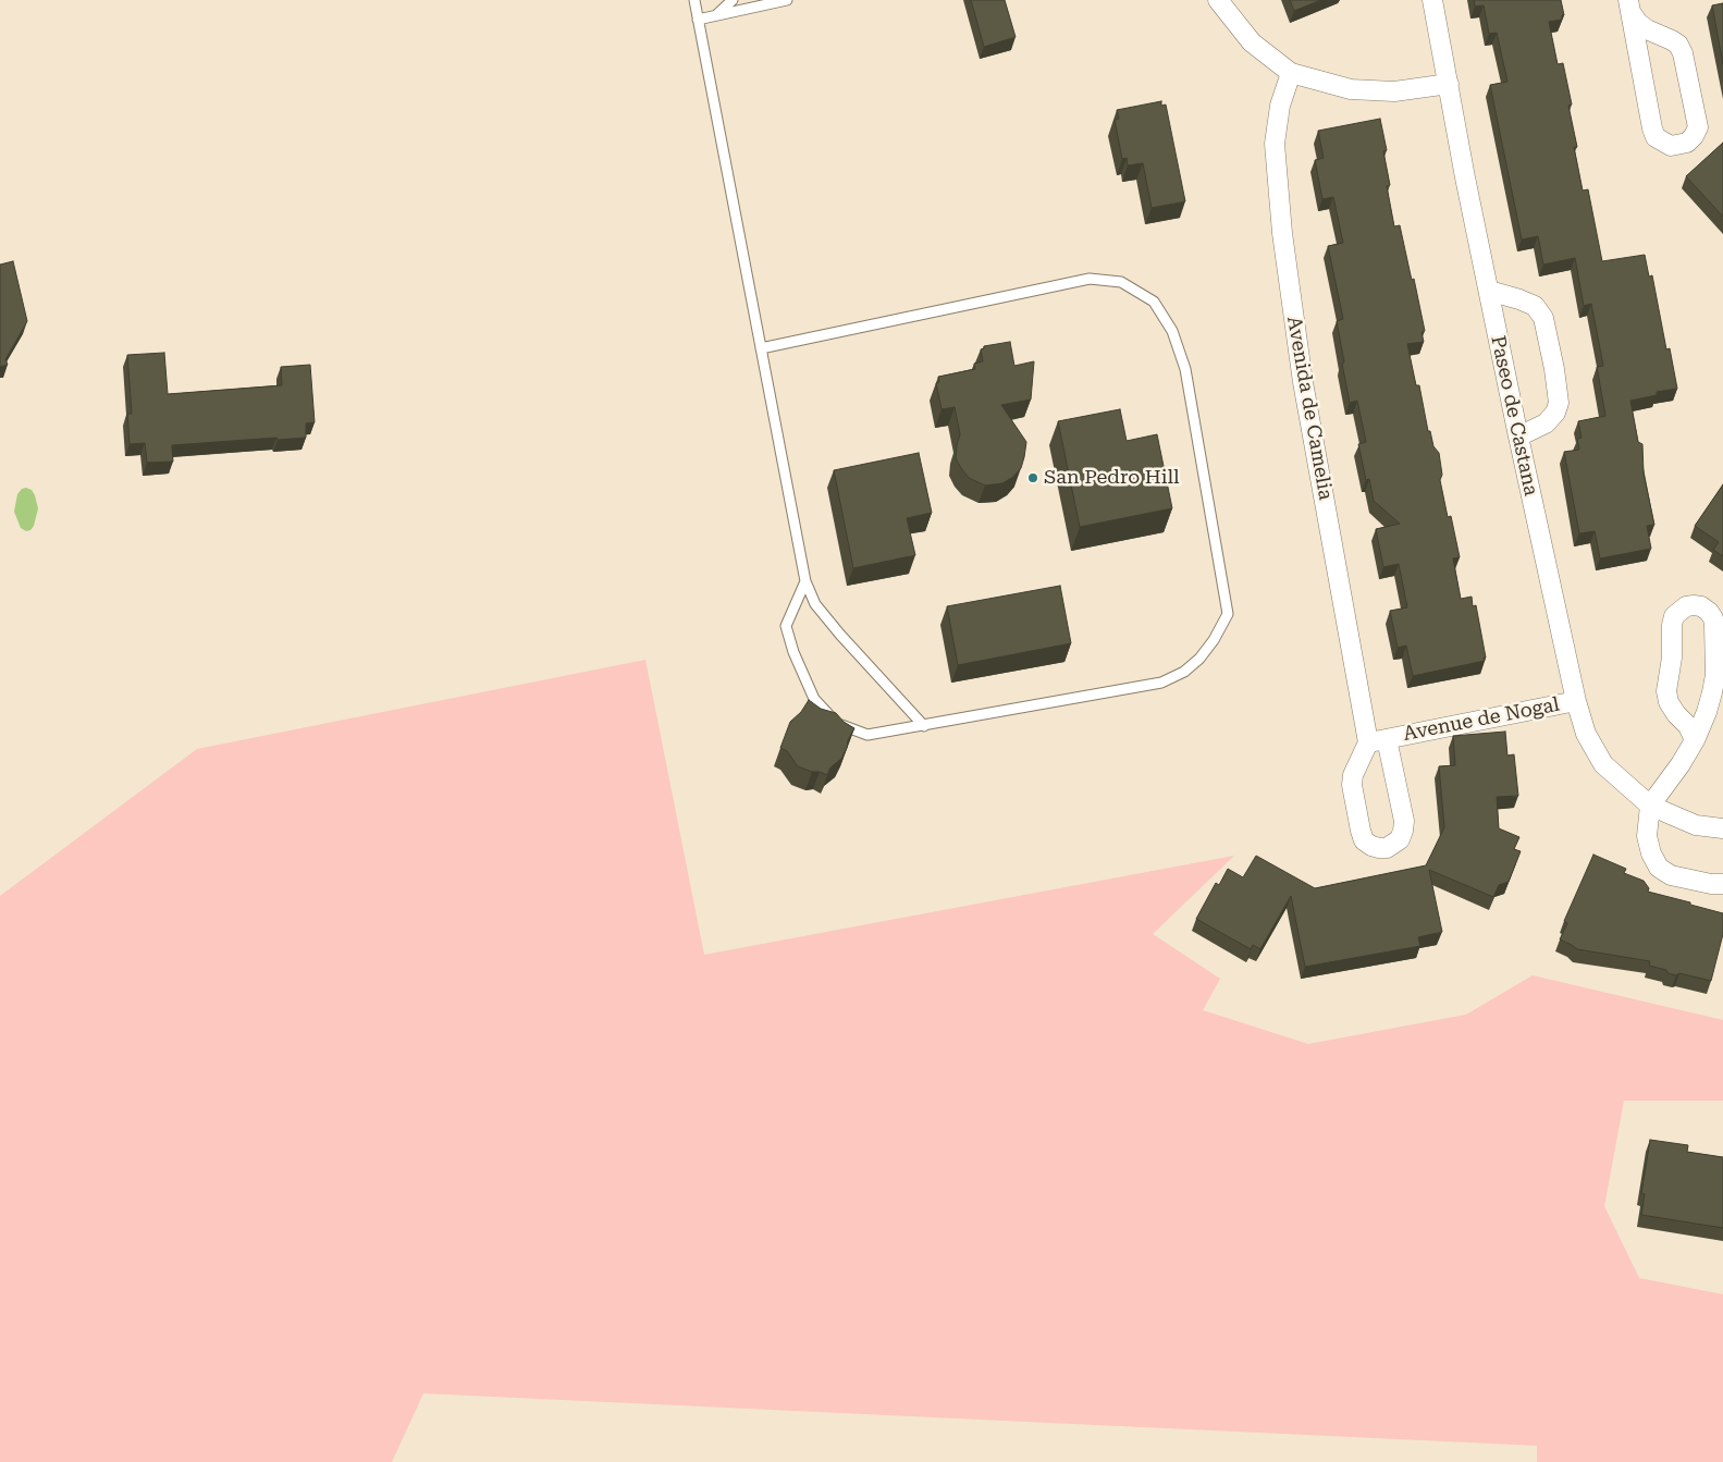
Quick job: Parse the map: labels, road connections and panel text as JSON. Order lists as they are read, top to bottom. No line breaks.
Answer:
{"streets":{"street":["Avenida de Camelia","Paseo de Castana","Avenue de Nogal"]},"crossings":[["Avenida de Camelia","Avenue de Nogal"],["Paseo de Castana","Avenue de Nogal"]],"places":["San Pedro Hill"]}
